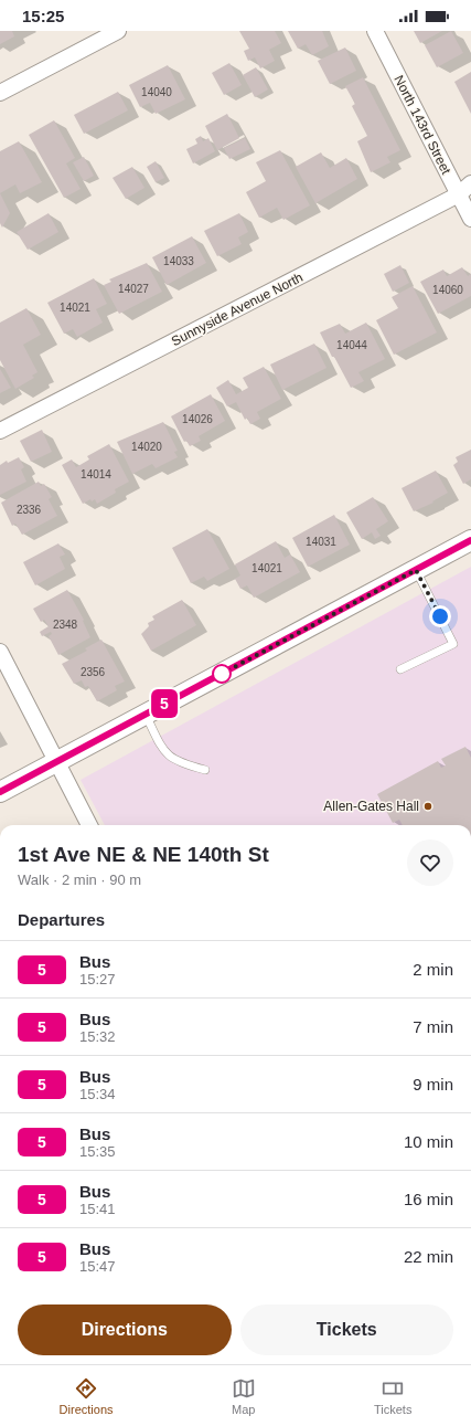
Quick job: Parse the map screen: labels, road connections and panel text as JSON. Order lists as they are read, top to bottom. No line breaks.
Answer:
{"streets":{"street":["North 143rd Street","Sunnyside Avenue North"]},"crossings":[["North 143rd Street","Sunnyside Avenue North"]],"places":["Allen-Gates Hall"],"lines":["bus line 5"],"house_numbers":["14040","14033","14027","14060","14021","14044","14026","14020","14014","2336","14031","14021","2348","2356"],"page":{"status":"15:25","on_map":"5","heading":[["1st Ave NE & NE 140th St","Walk · 2 min · 90 m"],"Departures"],"list":[{"mark":"5","name":"Bus","note":"15:27","value":"2 min"},{"mark":"5","name":"Bus","note":"15:32","value":"7 min"},{"mark":"5","name":"Bus","note":"15:34","value":"9 min"},{"mark":"5","name":"Bus","note":"15:35","value":"10 min"},{"mark":"5","name":"Bus","note":"15:41","value":"16 min"},{"mark":"5","name":"Bus","note":"15:47","value":"22 min"}],"buttons":["Directions","Tickets"],"tabs":["Directions","Map","Tickets"]}}
